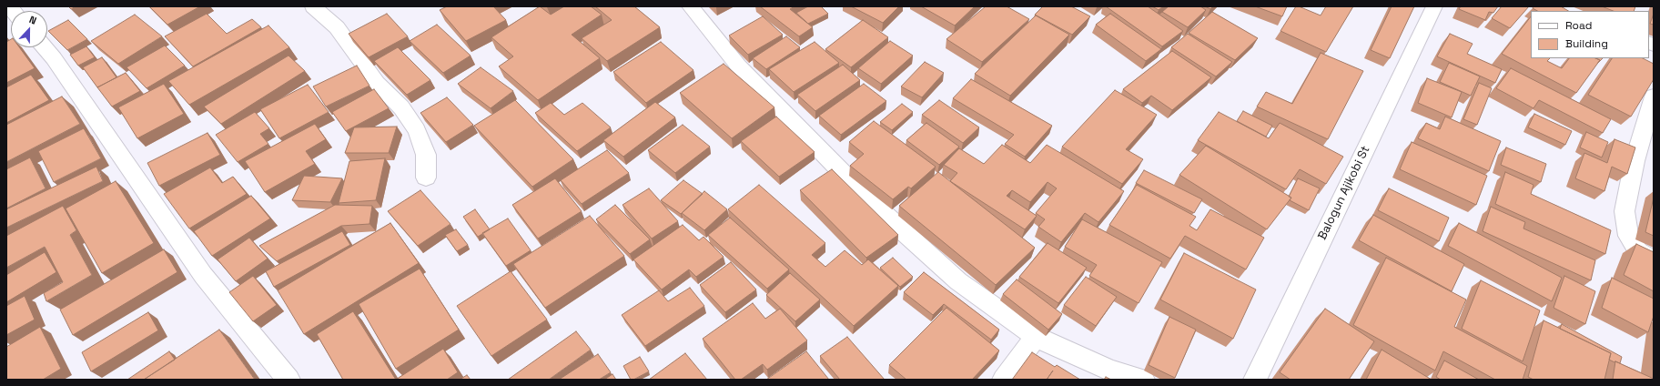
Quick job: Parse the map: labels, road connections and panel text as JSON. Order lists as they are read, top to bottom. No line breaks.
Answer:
{"streets":{"street":["Balogun Ajikobi St"]},"legend":["Road","Building"],"north":"top"}
